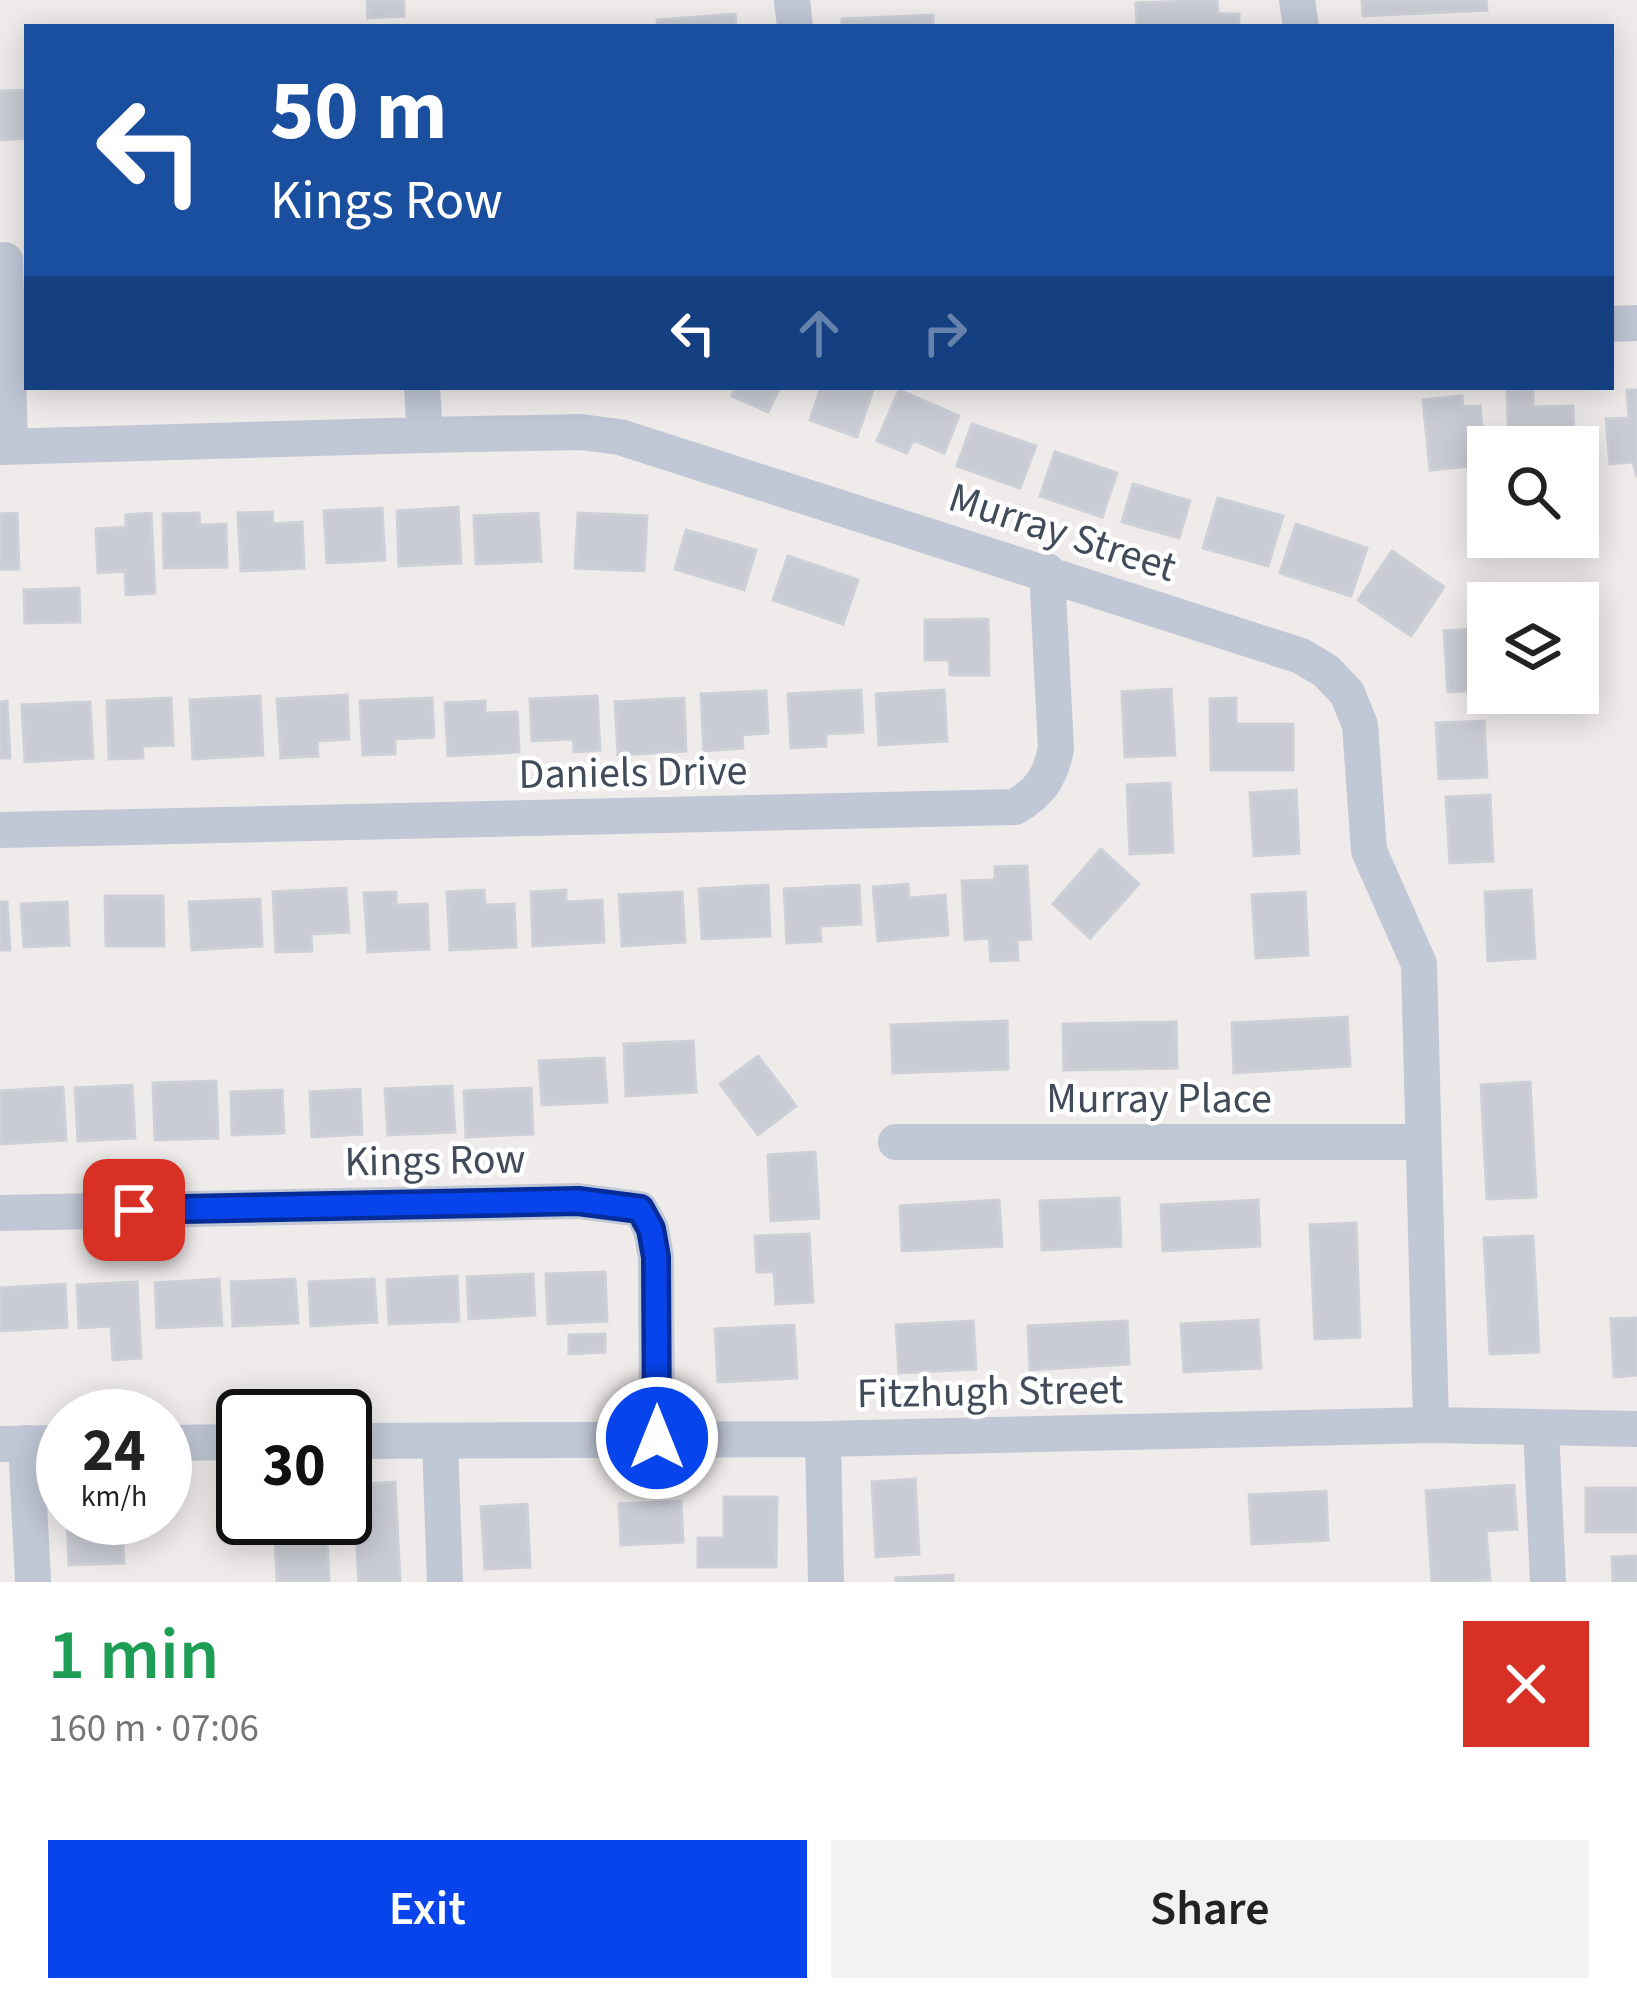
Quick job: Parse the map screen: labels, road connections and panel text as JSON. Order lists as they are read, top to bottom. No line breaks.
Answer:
{"streets":{"street":["Murray Street","Daniels Drive","Murray Place","Kings Row","Fitzhugh Street"]},"crossings":[["Murray Street","Daniels Drive"],["Murray Street","Murray Place"],["Murray Street","Fitzhugh Street"],["Kings Row","Fitzhugh Street"]],"page":{"turn":["50 m","Kings Row"],"speed":"24 km/h","limit":"30","heading":["1 min","160 m · 07:06"],"buttons":["Exit","Share"]}}
